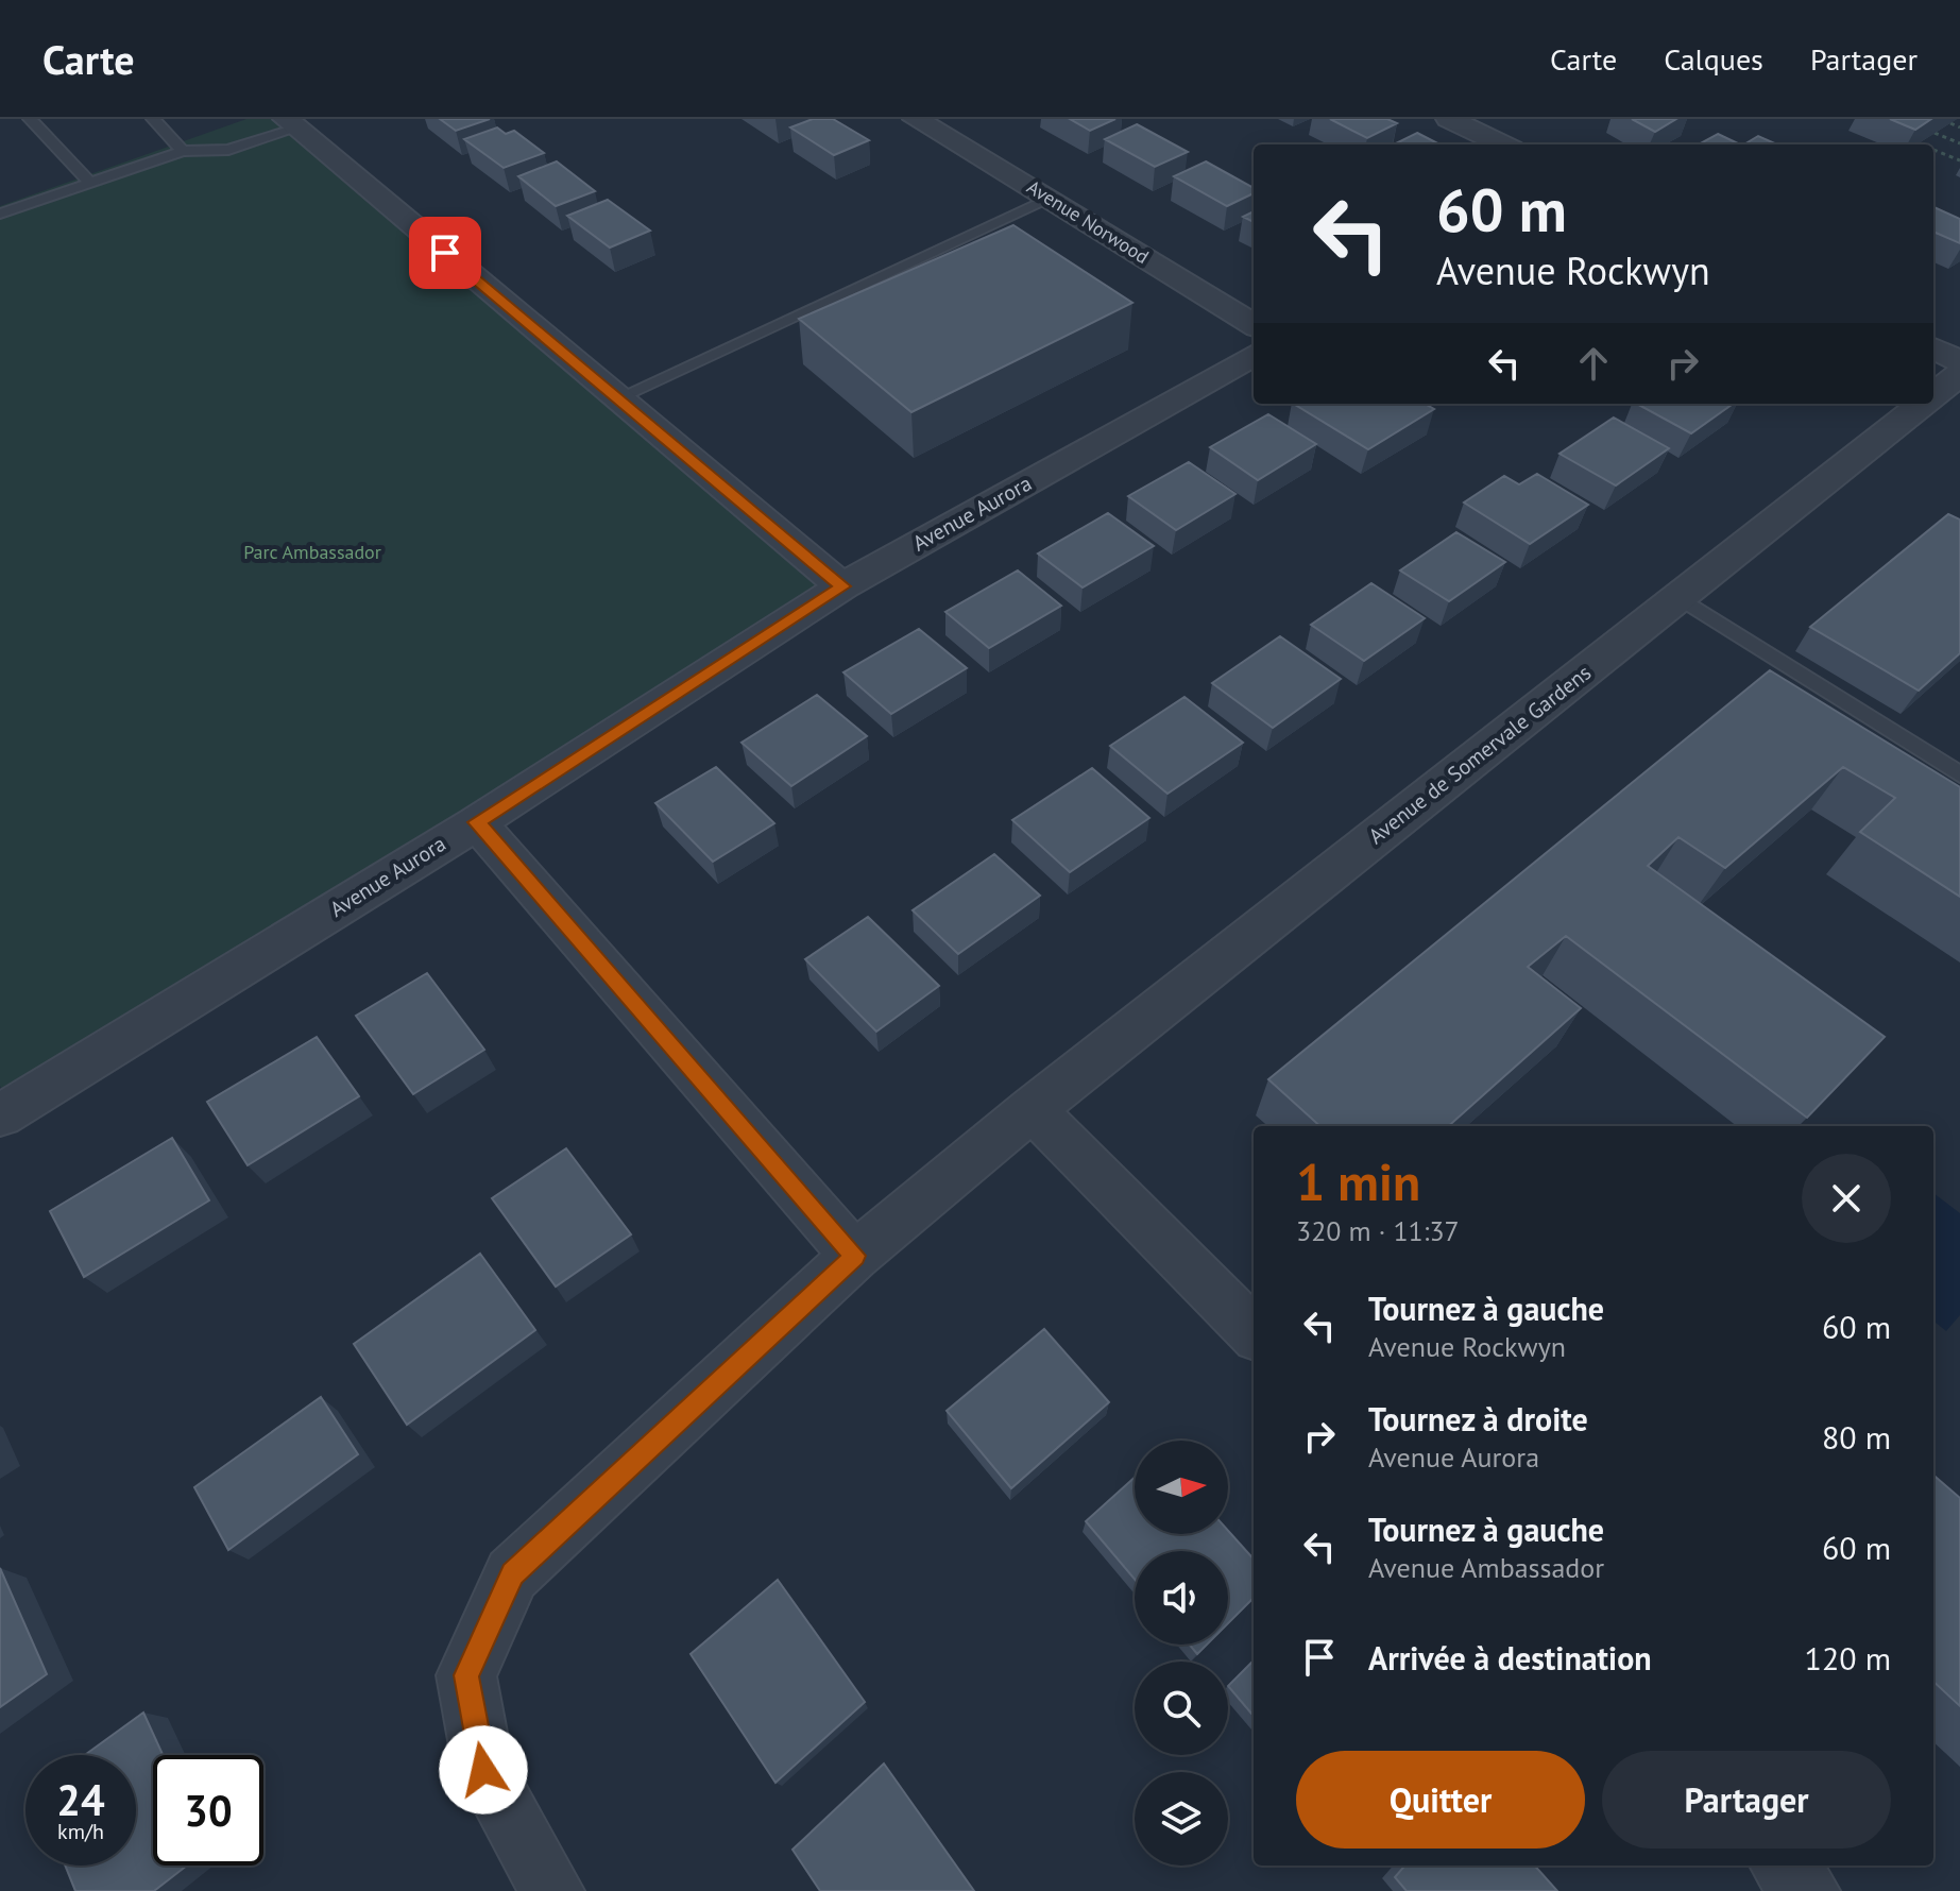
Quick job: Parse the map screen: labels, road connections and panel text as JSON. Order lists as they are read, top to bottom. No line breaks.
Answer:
{"streets":{"street":["Avenue Norwood","Avenue Aurora","Avenue de Somervale Gardens"]},"parks":["Parc Ambassador"],"north":"right","page":{"header":"Carte","nav":["Carte","Calques","Partager"],"turn":["60 m","Avenue Rockwyn"],"heading":["1 min","320 m · 11:37"],"list":[{"name":"Tournez à gauche","note":"Avenue Rockwyn","value":"60 m"},{"name":"Tournez à droite","note":"Avenue Aurora","value":"80 m"},{"name":"Tournez à gauche","note":"Avenue Ambassador","value":"60 m"},{"name":"Arrivée à destination","value":"120 m"}],"buttons":["Quitter","Partager"],"speed":"24 km/h","limit":"30"}}
